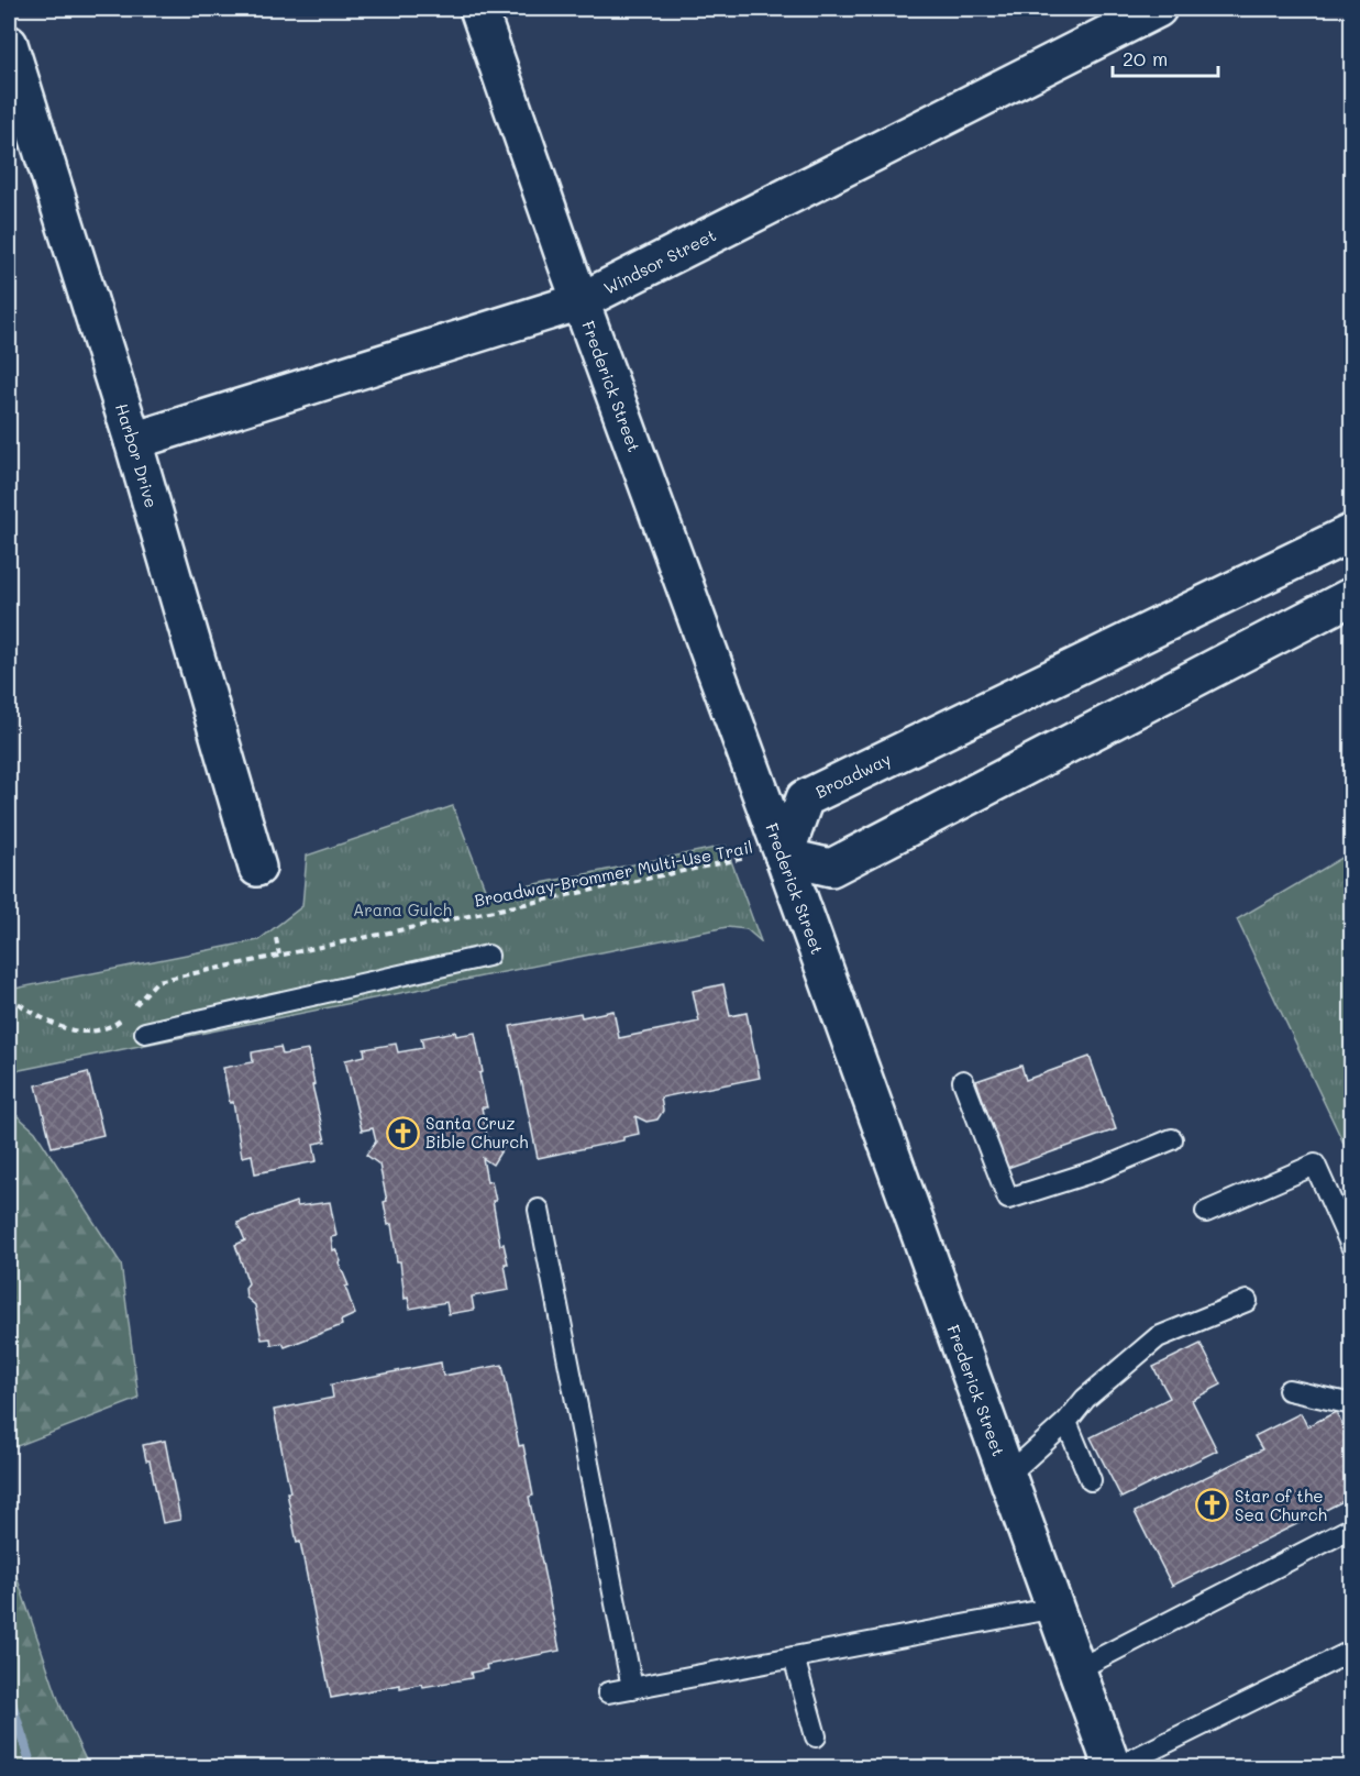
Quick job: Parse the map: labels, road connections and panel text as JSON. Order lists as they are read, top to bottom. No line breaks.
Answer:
{"streets":{"street":["Windsor Street","Frederick Street","Harbor Drive","Broadway"],"path":["Broadway-Brommer Multi-Use Trail"]},"crossings":[["Windsor Street","Frederick Street"],["Windsor Street","Harbor Drive"],["Frederick Street","Broadway"],["Frederick Street","Broadway-Brommer Multi-Use Trail"],["Broadway","Broadway-Brommer Multi-Use Trail"]],"parks":["Arana Gulch"],"places":{"church":["Santa Cruz Bible Church","Star of the Sea Church"]},"scale_bar":"20 m"}
